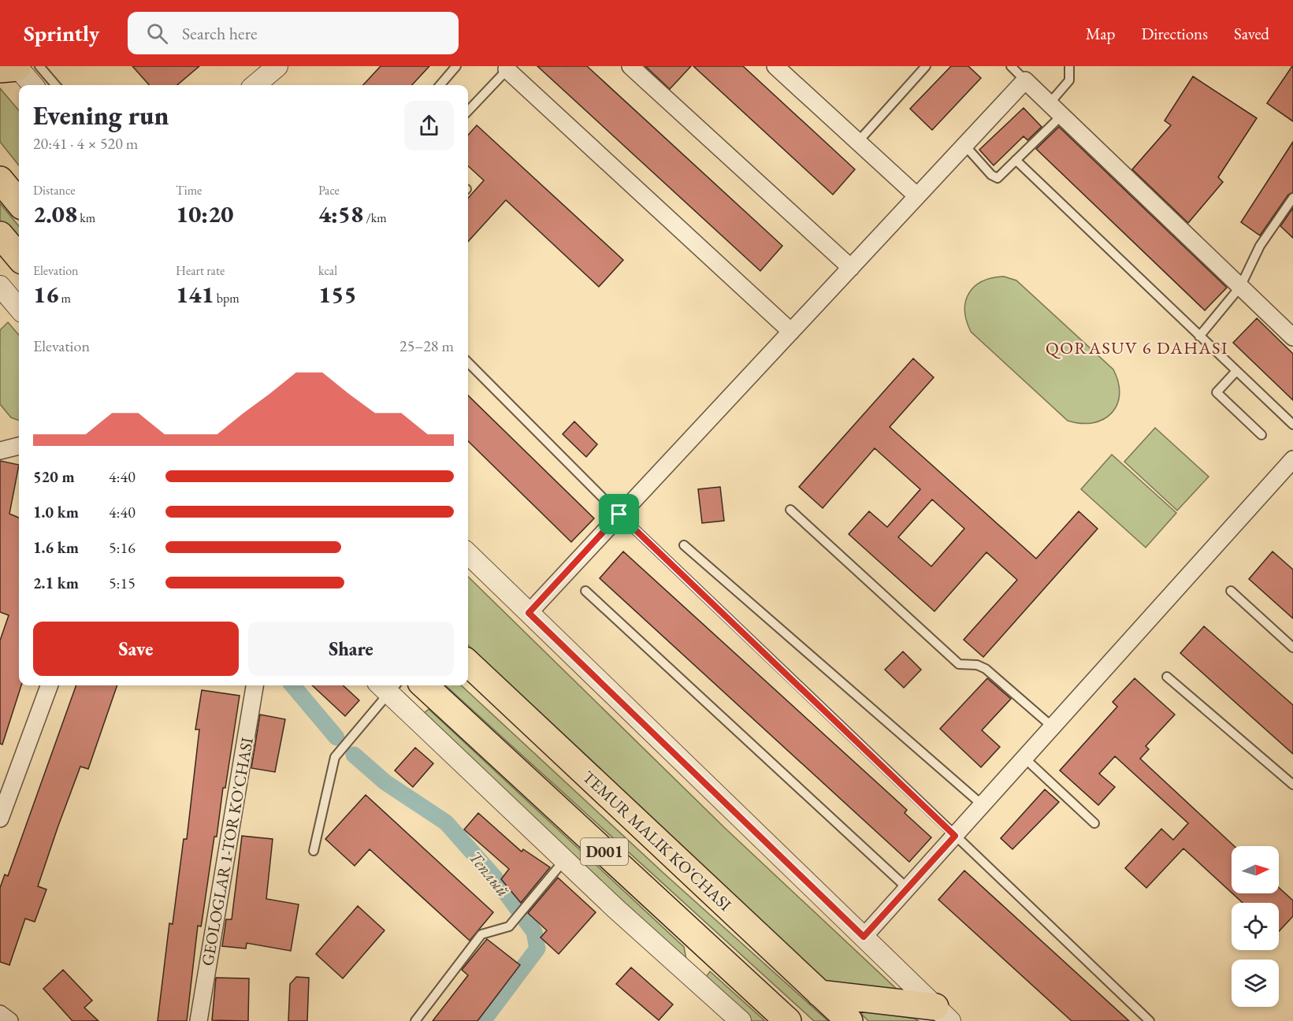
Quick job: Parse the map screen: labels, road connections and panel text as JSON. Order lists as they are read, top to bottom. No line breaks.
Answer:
{"streets":{"highway":["TEMUR MALIK KO'CHASI","D001"],"street":["GEOLOGLAR 1-TOR KO'CHASI"]},"districts":["QORASUV 6 DAHASI"],"water":["Теплый"],"north":"right","page":{"header":"Sprintly","search":"Search here","nav":["Map","Directions","Saved"],"heading":["Evening run","20:41 · 4 × 520 m"],"stats":[["Distance","2.08 km"],["Time","10:20"],["Pace","4:58 /km"],["Elevation","16 m"],["Heart rate","141 bpm"],["kcal","155"]],"chart":["Elevation","25–28 m"],"list":[{"name":"520 m","note":"4:40"},{"name":"1.0 km","note":"4:40"},{"name":"1.6 km","note":"5:16"},{"name":"2.1 km","note":"5:15"}],"buttons":["Save","Share"]}}
